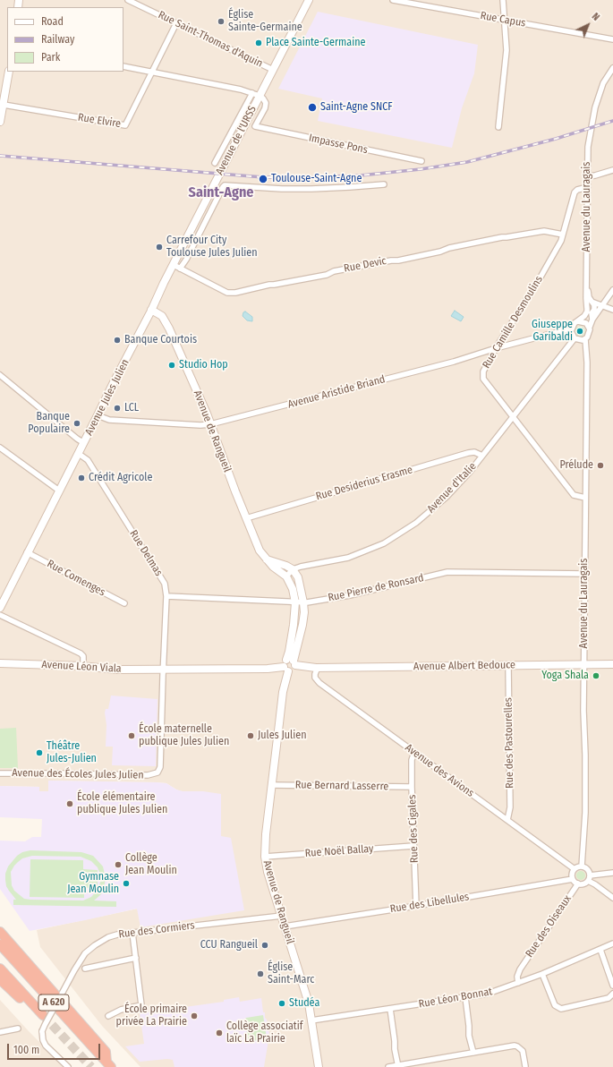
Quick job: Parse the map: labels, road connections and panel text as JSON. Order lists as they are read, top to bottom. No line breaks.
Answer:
{"streets":{"highway":["A 620"],"street":["Rue Capus","Rue Saint-Thomas d'Aquin","Rue Elvire","Avenue de l'URSS","Impasse Pons","Avenue du Lauragais","Rue Devic","Rue Camille Desmoulins","Avenue Aristide Briand","Avenue Jules Julien","Avenue de Rangueil","Rue Desiderius Erasme","Avenue d'Italie","Rue Delmas","Rue Comenges","Rue Pierre de Ronsard","Avenue Albert Bedouce","Avenue Léon Viala","Rue des Pastourelles","Avenue des Avions","Avenue des Écoles Jules Julien","Rue Bernard Lasserre","Rue des Cigales","Rue Noël Ballay","Rue des Libellules","Rue des Oiseaux","Rue des Cormiers","Rue Léon Bonnat"]},"crossings":[["Rue Saint-Thomas d'Aquin","Rue Elvire"],["Rue Saint-Thomas d'Aquin","Avenue de l'URSS"],["Avenue de l'URSS","Impasse Pons"],["Avenue de l'URSS","Avenue Jules Julien"],["Avenue du Lauragais","Rue Camille Desmoulins"],["Avenue du Lauragais","Avenue Aristide Briand"],["Avenue du Lauragais","Avenue d'Italie"],["Avenue du Lauragais","Rue Pierre de Ronsard"],["Avenue du Lauragais","Avenue Albert Bedouce"],["Avenue du Lauragais","Avenue des Avions"],["Avenue du Lauragais","Rue des Libellules"],["Avenue du Lauragais","Rue des Oiseaux"],["Rue Devic","Rue Camille Desmoulins"],["Rue Devic","Avenue Jules Julien"],["Rue Camille Desmoulins","Avenue Aristide Briand"],["Rue Camille Desmoulins","Avenue d'Italie"],["Avenue Aristide Briand","Avenue Jules Julien"],["Avenue Aristide Briand","Avenue de Rangueil"],["Avenue Aristide Briand","Avenue d'Italie"],["Avenue Jules Julien","Avenue de Rangueil"],["Avenue Jules Julien","Rue Delmas"],["Avenue Jules Julien","Rue Comenges"],["Avenue de Rangueil","Rue Desiderius Erasme"],["Avenue de Rangueil","Avenue d'Italie"],["Avenue de Rangueil","Rue Pierre de Ronsard"],["Avenue de Rangueil","Avenue Albert Bedouce"],["Avenue de Rangueil","Rue Bernard Lasserre"],["Avenue de Rangueil","Rue Noël Ballay"],["Avenue de Rangueil","Rue des Libellules"],["Avenue de Rangueil","Rue des Cormiers"],["Avenue de Rangueil","Rue Léon Bonnat"],["Rue Desiderius Erasme","Avenue d'Italie"],["Rue Delmas","Rue Pierre de Ronsard"],["Rue Delmas","Avenue Albert Bedouce"],["Rue Delmas","Avenue Léon Viala"],["Rue Delmas","Avenue des Écoles Jules Julien"],["Avenue Albert Bedouce","Avenue Léon Viala"],["Avenue Albert Bedouce","Rue des Pastourelles"],["Avenue Albert Bedouce","Avenue des Avions"],["Avenue Albert Bedouce","Avenue des Écoles Jules Julien"],["Avenue Léon Viala","Avenue des Écoles Jules Julien"],["Rue des Pastourelles","Avenue des Avions"],["Avenue des Avions","Rue des Cigales"],["Avenue des Avions","Rue des Libellules"],["Avenue des Avions","Rue des Oiseaux"],["Rue Bernard Lasserre","Rue des Cigales"],["Rue des Cigales","Rue Noël Ballay"],["Rue des Cigales","Rue des Libellules"],["Rue des Libellules","Rue des Oiseaux"],["Rue des Oiseaux","Rue Léon Bonnat"]],"districts":["Saint-Agne"],"places":["Église Sainte-Germaine","Place Sainte-Germaine","Saint-Agne SNCF","Toulouse-Saint-Agne","Carrefour City Toulouse Jules Julien","Giuseppe Garibaldi","Banque Courtois","Studio Hop","LCL","Banque Populaire","Prélude","Crédit Agricole","Yoga Shala","École maternelle publique Jules Julien","Jules Julien","Théâtre Jules-Julien","École élémentaire publique Jules Julien","Collège Jean Moulin","Gymnase Jean Moulin","CCU Rangueil","Église Saint-Marc","Studéa","École primaire privée La Prairie","Collège associatif laïc La Prairie"],"legend":["Road","Railway","Park"],"scale_bar":"100 m","north":"top right"}
